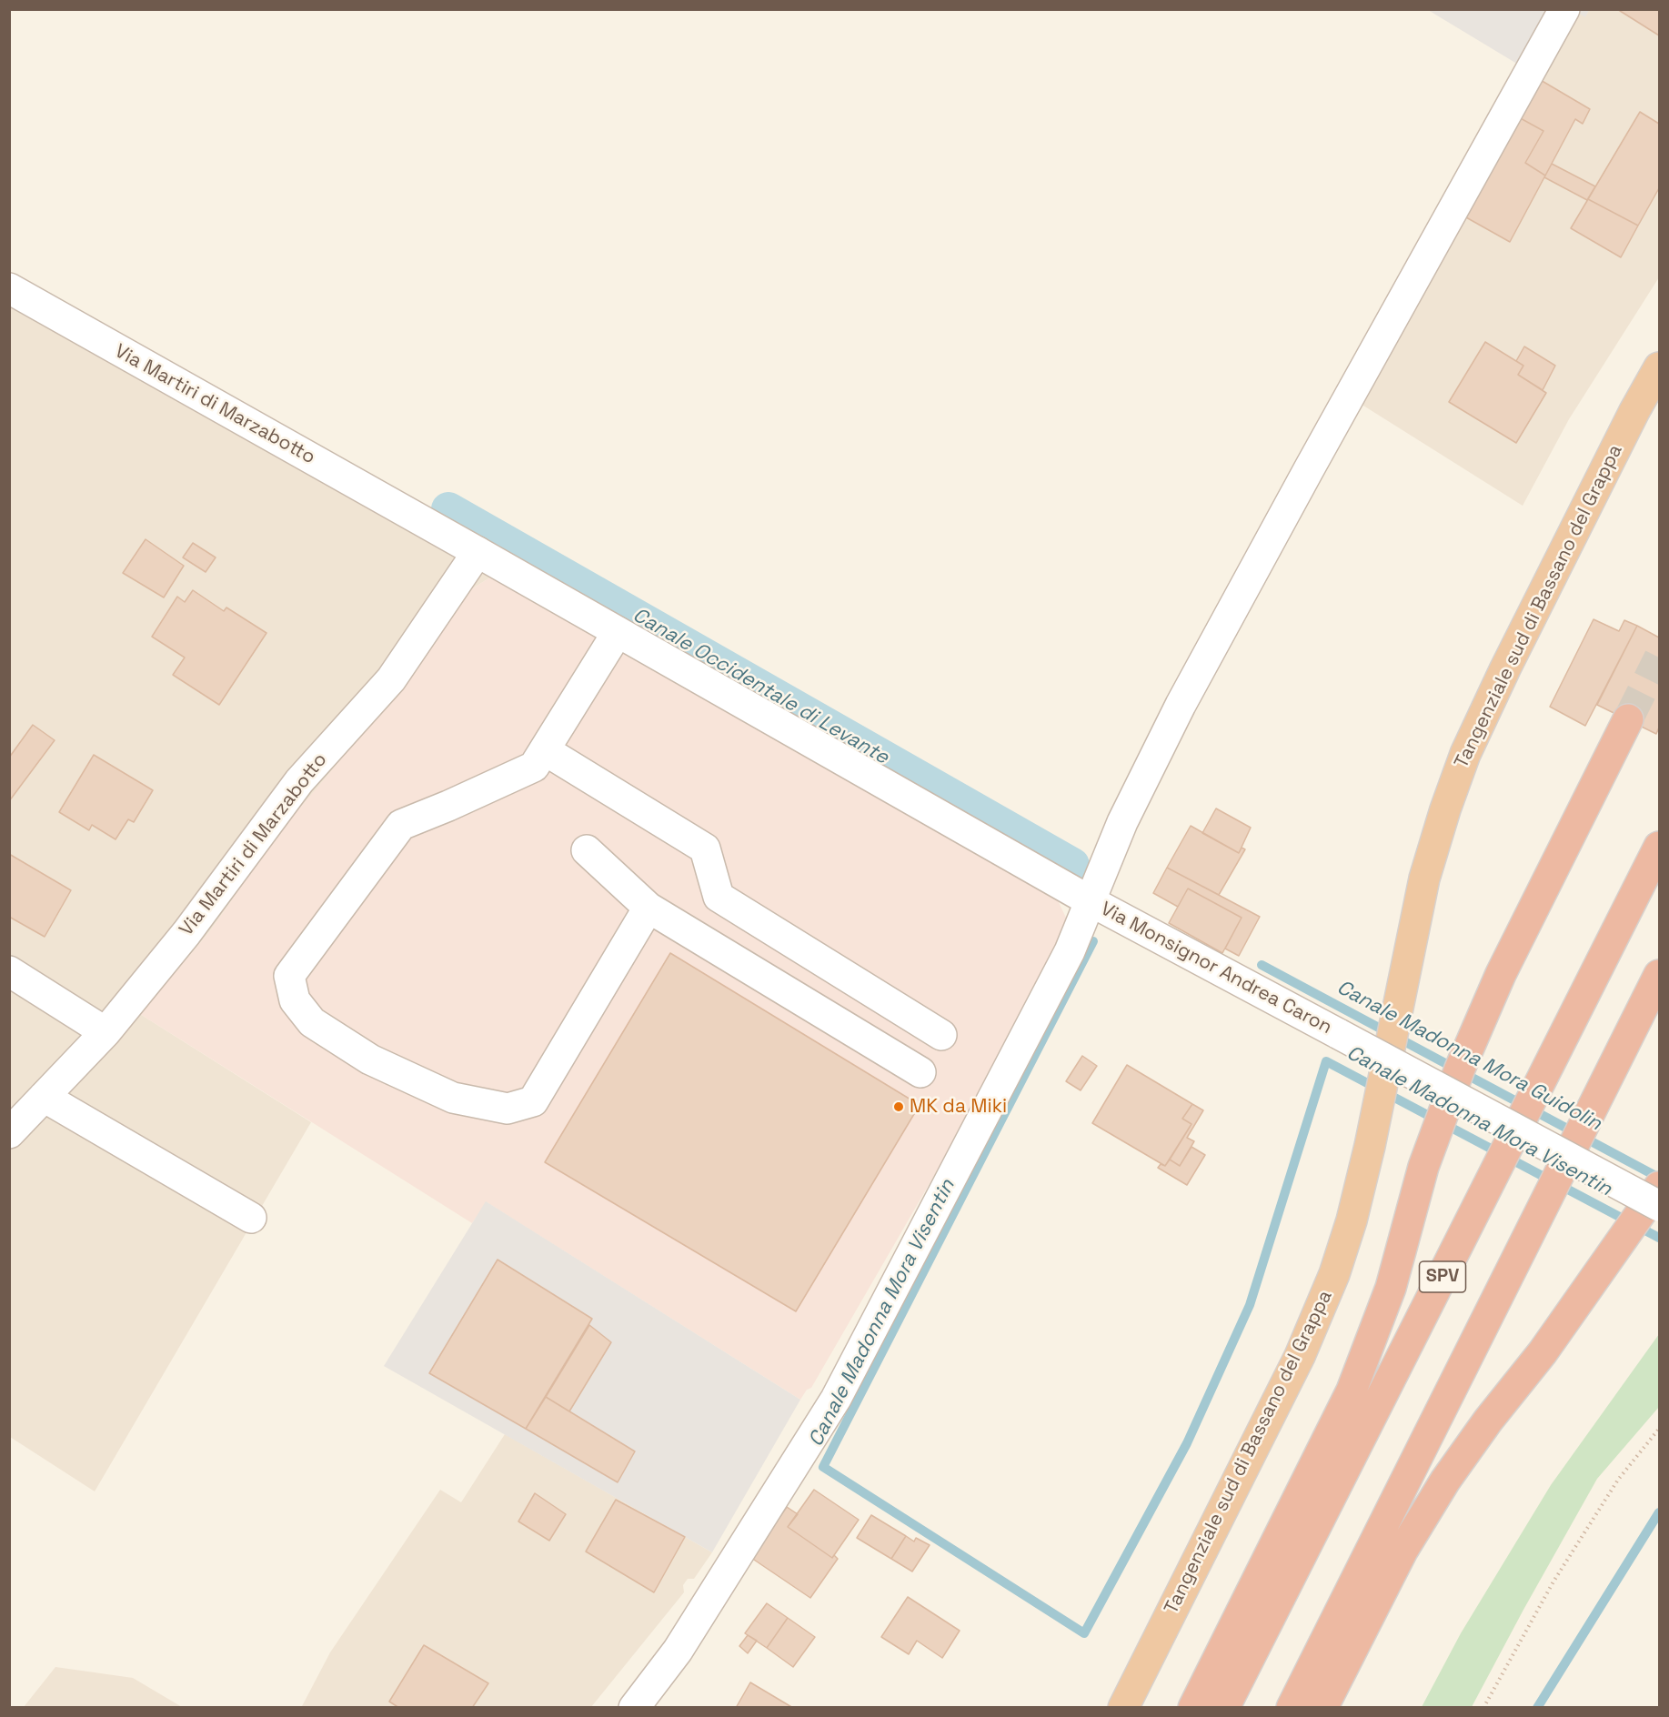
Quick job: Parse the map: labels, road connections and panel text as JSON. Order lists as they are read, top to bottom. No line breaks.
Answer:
{"streets":{"highway":["Tangenziale sud di Bassano del Grappa","SPV"],"street":["Via Martiri di Marzabotto","Via Monsignor Andrea Caron"]},"crossings":[["Via Martiri di Marzabotto","Via Monsignor Andrea Caron"]],"water":["Canale Occidentale di Levante","Canale Madonna Mora Guidolin","Canale Madonna Mora Visentin"],"places":["MK da Miki"]}
